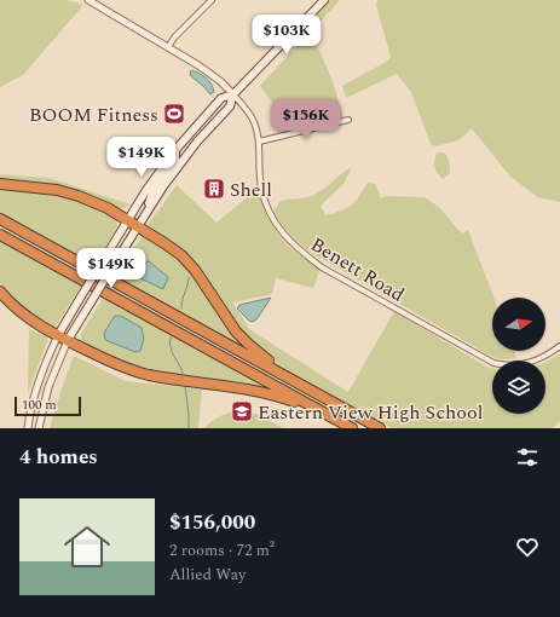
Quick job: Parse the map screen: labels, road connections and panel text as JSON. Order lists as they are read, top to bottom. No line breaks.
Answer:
{"streets":{"street":["Benett Road"]},"places":{"sports":["BOOM Fitness"],"building":["Shell"],"school or university":["Eastern View High School"]},"scale_bar":"100 m","north":"right","page":{"price":["$103K","$156K","$149K","$149K"],"scale":"100 m","heading":"4 homes","list":[{"name":"$156,000","note":"2 rooms · 72 m² · Allied Way"}]}}
